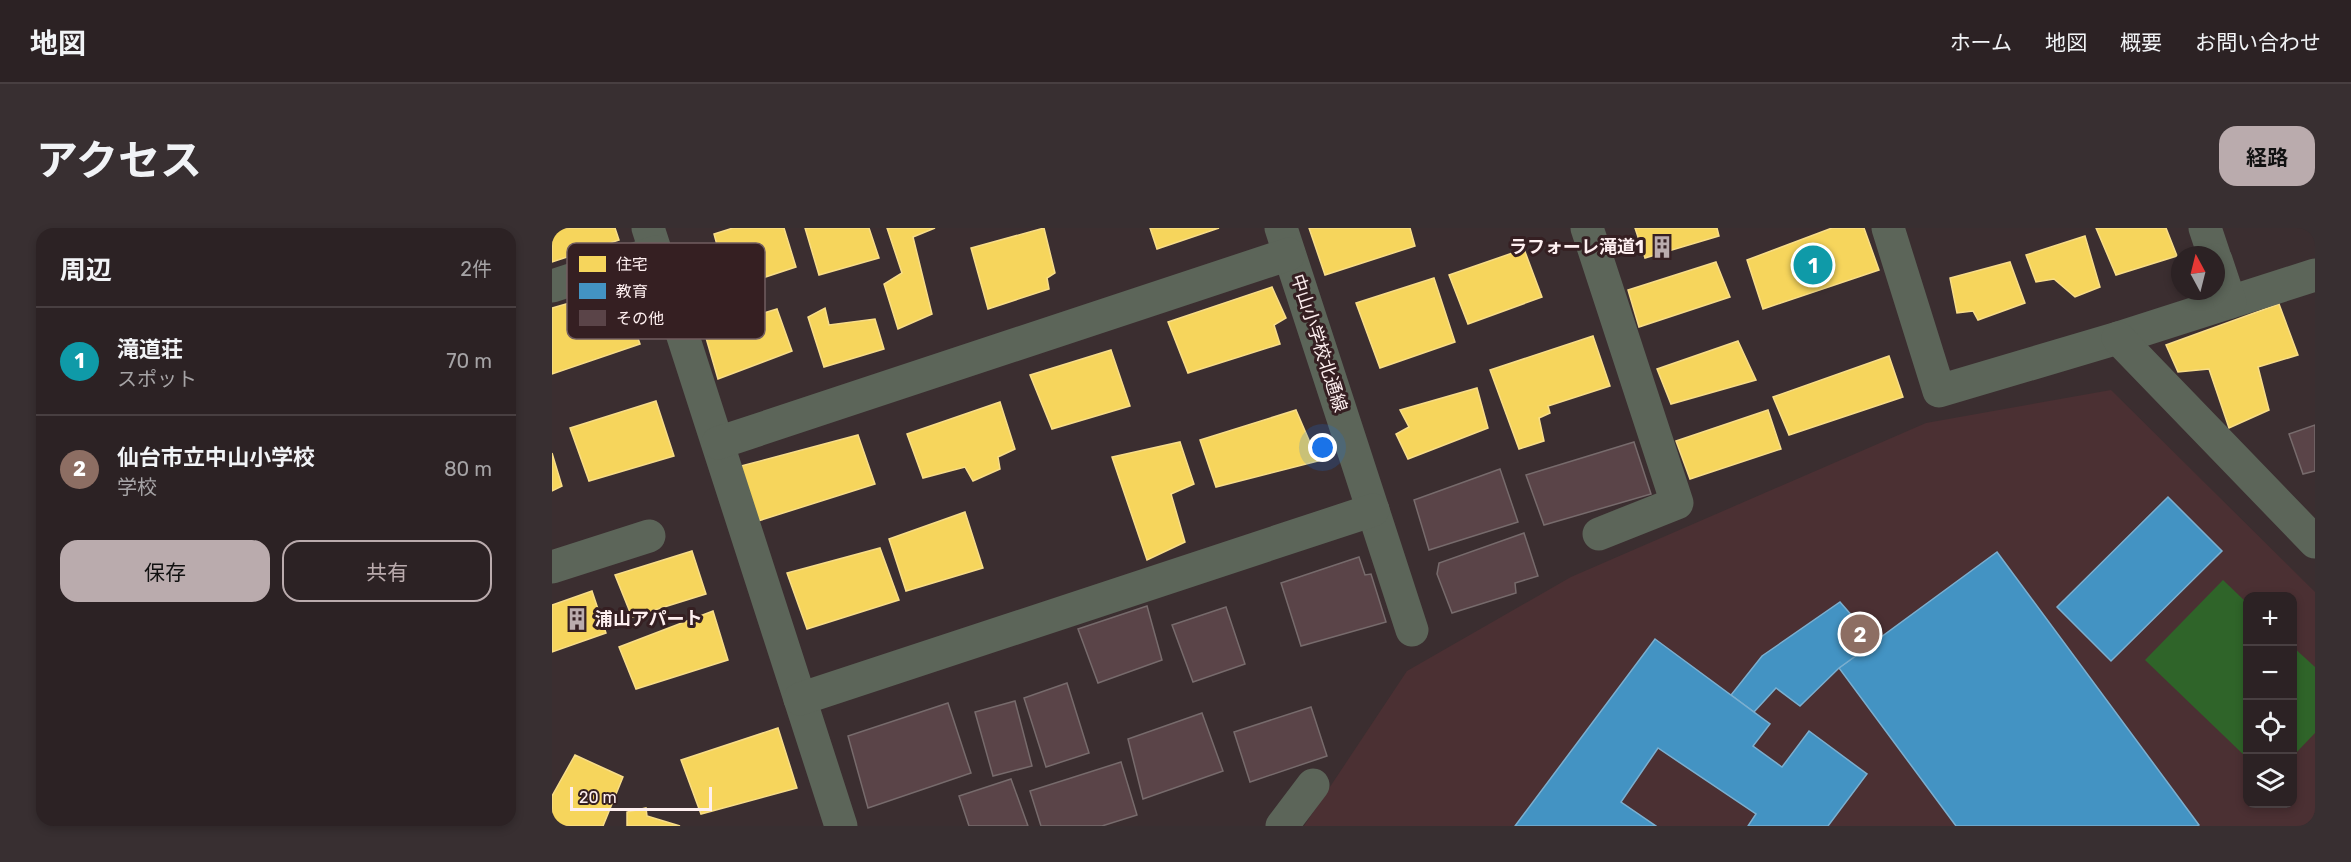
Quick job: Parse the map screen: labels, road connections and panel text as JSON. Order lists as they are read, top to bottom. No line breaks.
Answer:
{"streets":{"street":["中山小学校北通線"]},"places":{"building":["ラフォーレ滝道1","浦山アパート"]},"legend":["住宅","教育","その他"],"scale_bar":"20 m","north":"top","page":{"header":"地図","nav":["ホーム","地図","概要","お問い合わせ"],"title":"アクセス","buttons":["経路",["保存","共有"]],"heading":["周辺","2件"],"pins":["1","2"],"list":[{"mark":"1","name":"滝道荘","note":"スポット","value":"70 m"},{"mark":"2","name":"仙台市立中山小学校","note":"学校","value":"80 m"}],"map_buttons":["+","−"],"scale":"20 m"}}
